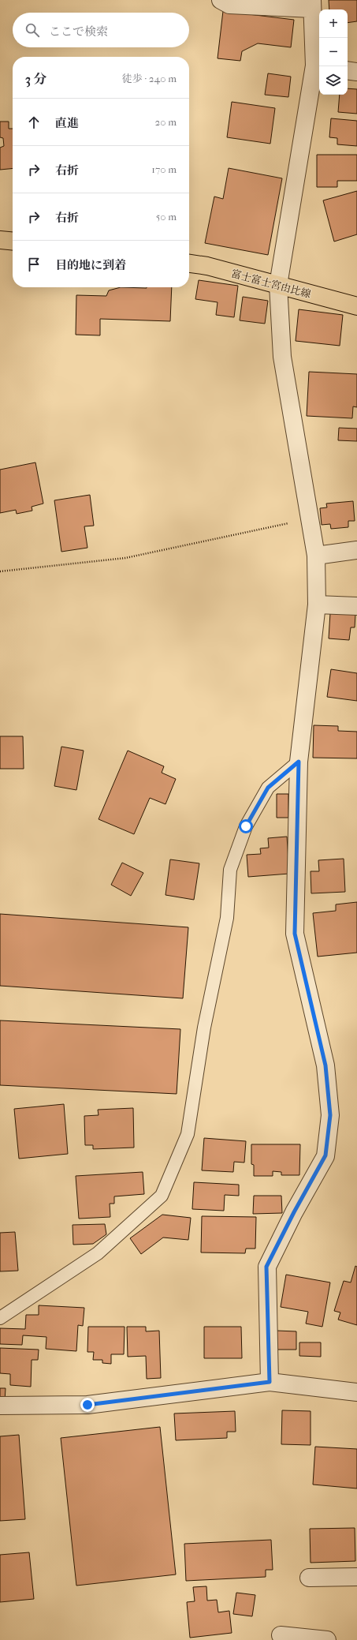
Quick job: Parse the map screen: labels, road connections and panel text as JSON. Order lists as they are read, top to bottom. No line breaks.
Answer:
{"streets":{"main road":["富士富士宮由比線"]},"page":{"map_buttons":["+","−"],"search":"ここで検索","heading":["3 分","徒歩 · 240 m"],"list":[["直進","20 m"],["右折","170 m"],["右折","50 m"],"目的地に到着"]}}
